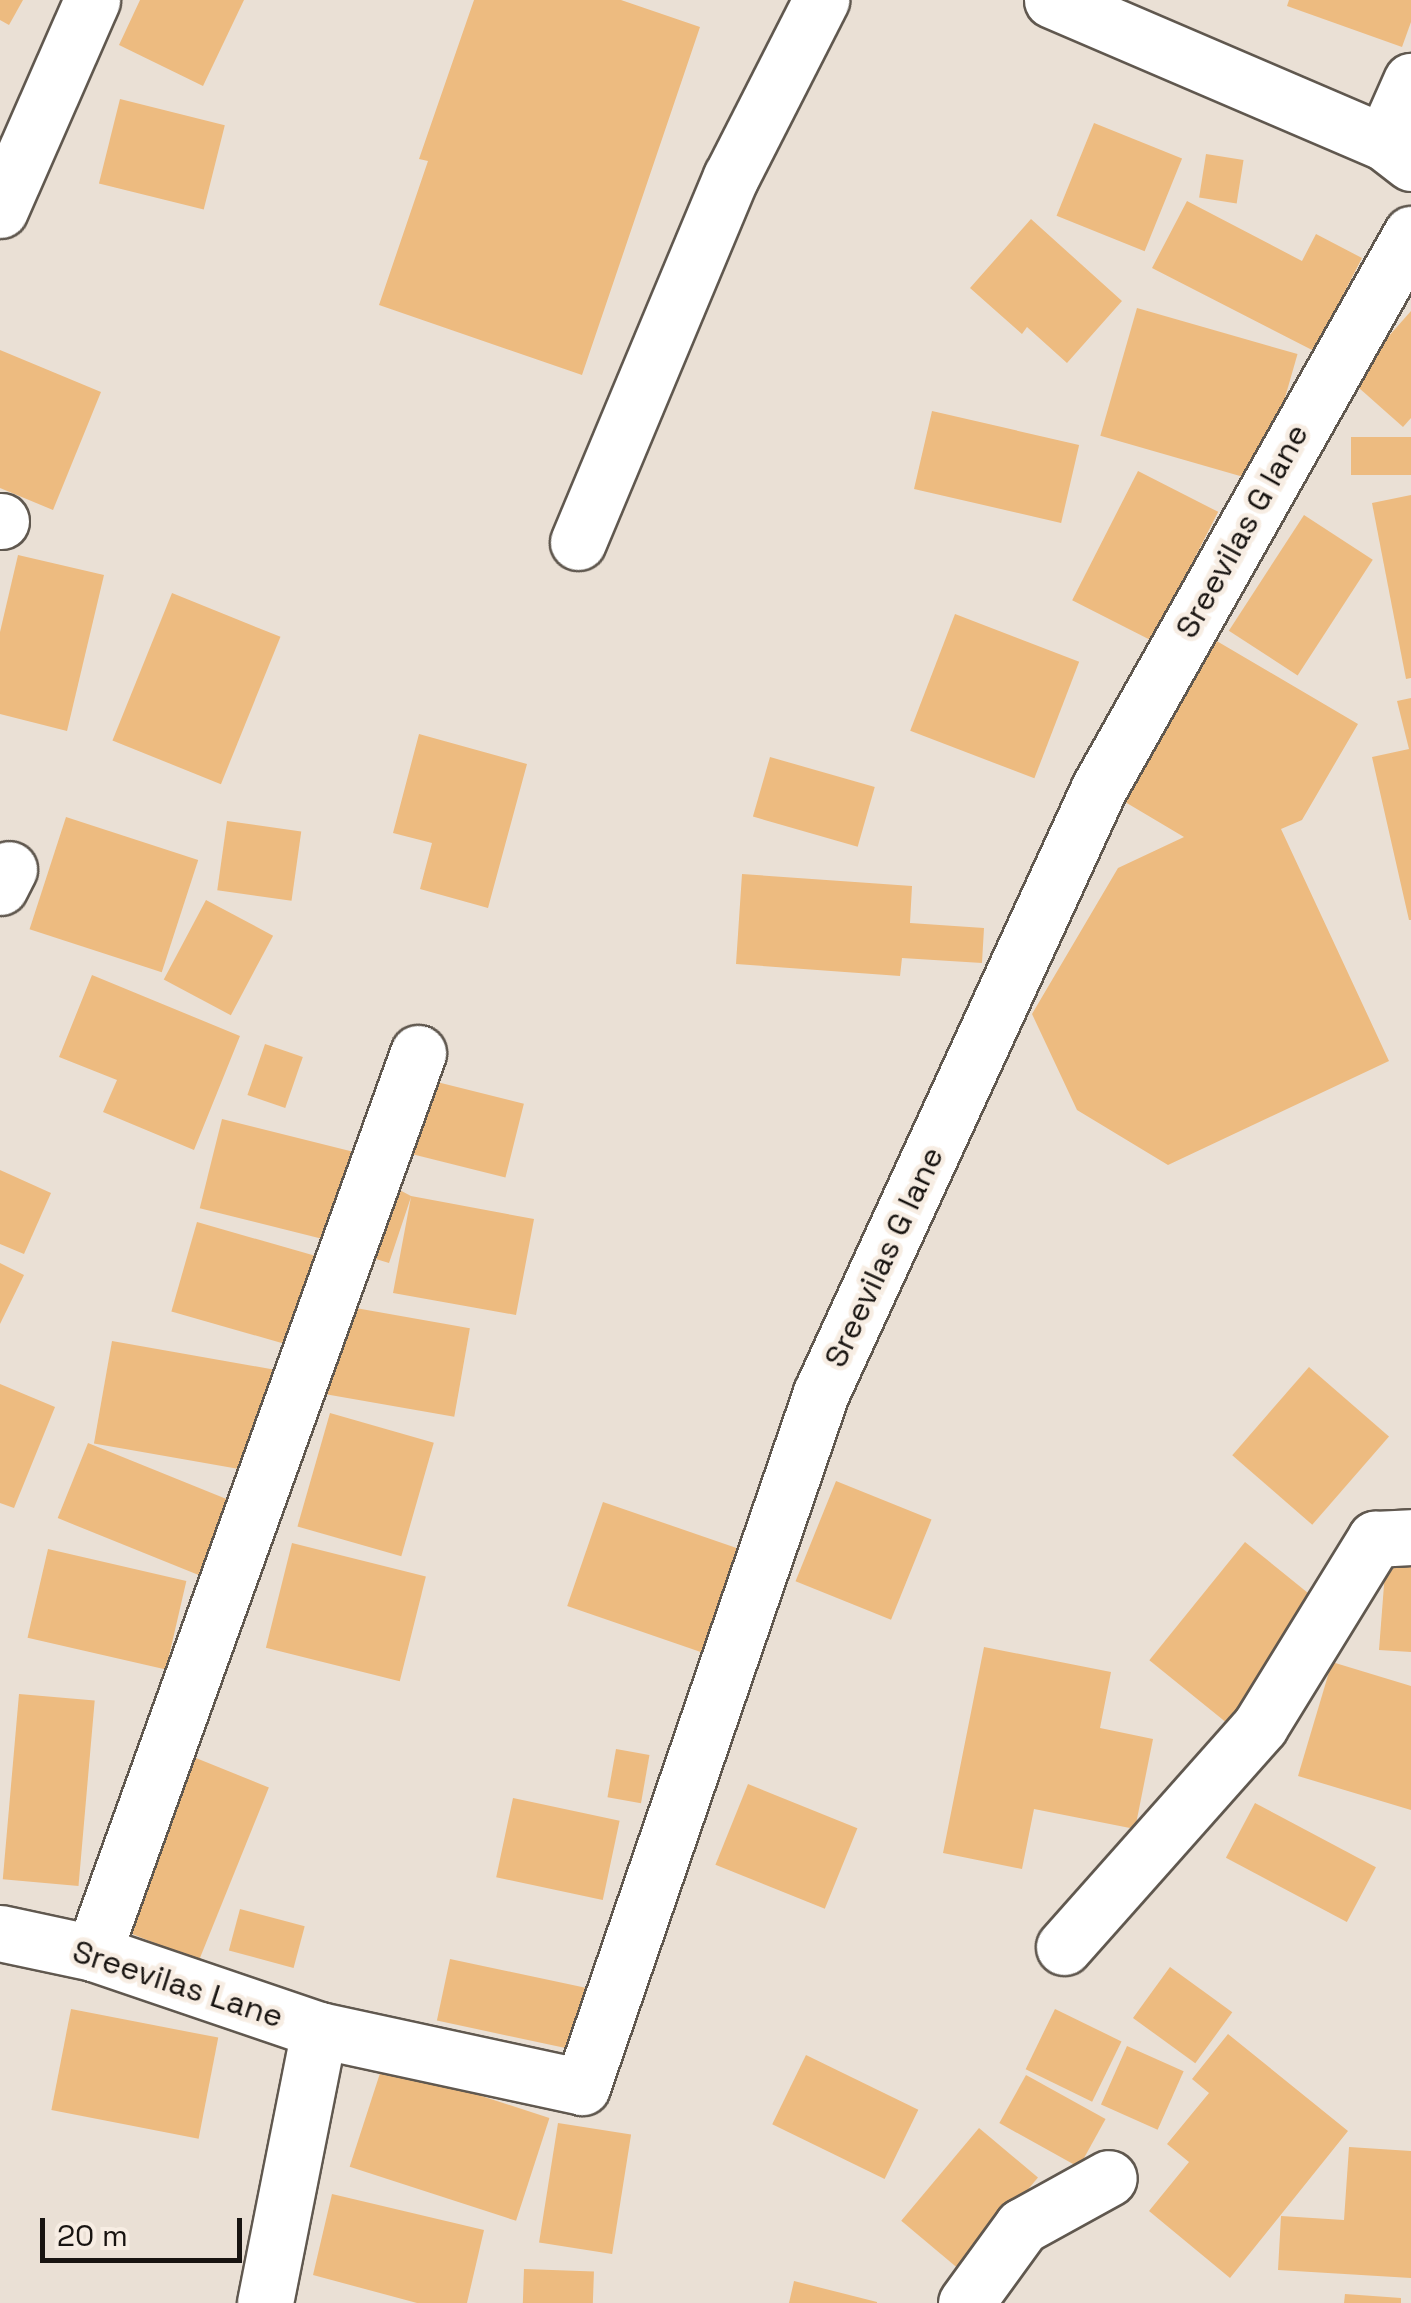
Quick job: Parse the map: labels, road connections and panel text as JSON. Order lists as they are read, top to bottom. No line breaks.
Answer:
{"streets":{"street":["Sreevilas G lane","Sreevilas Lane"]},"crossings":[["Sreevilas G lane","Sreevilas Lane"]],"scale_bar":"20 m"}
